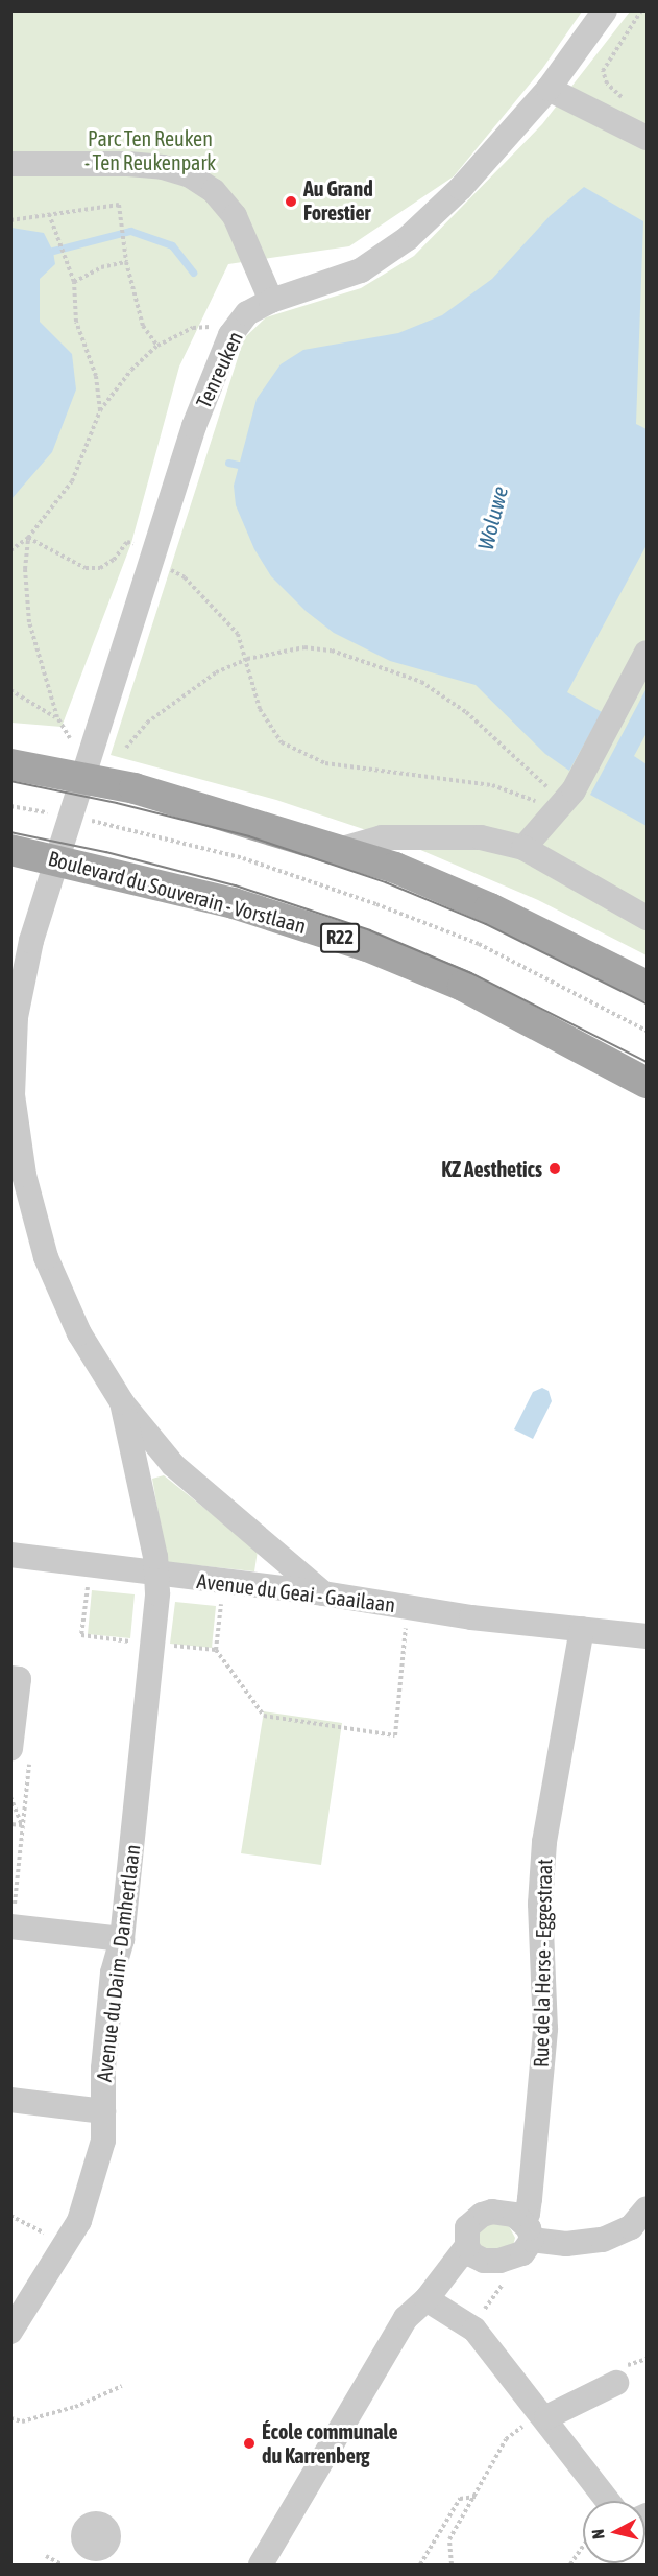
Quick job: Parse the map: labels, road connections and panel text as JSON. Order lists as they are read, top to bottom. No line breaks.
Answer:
{"streets":{"main road":["Boulevard du Souverain - Vorstlaan","R22"],"street":["Tenreuken","Avenue du Geai - Gaailaan","Avenue du Daim - Damhertlaan","Rue de la Herse - Eggestraat"]},"crossings":[["Tenreuken","Boulevard du Souverain - Vorstlaan"],["Tenreuken","Avenue du Daim - Damhertlaan"],["Avenue du Geai - Gaailaan","Avenue du Daim - Damhertlaan"],["Avenue du Geai - Gaailaan","Rue de la Herse - Eggestraat"]],"water":["Woluwe"],"parks":["Parc Ten Reuken - Ten Reukenpark"],"places":["Au Grand Forestier","KZ Aesthetics","École communale du Karrenberg"],"north":"left"}
